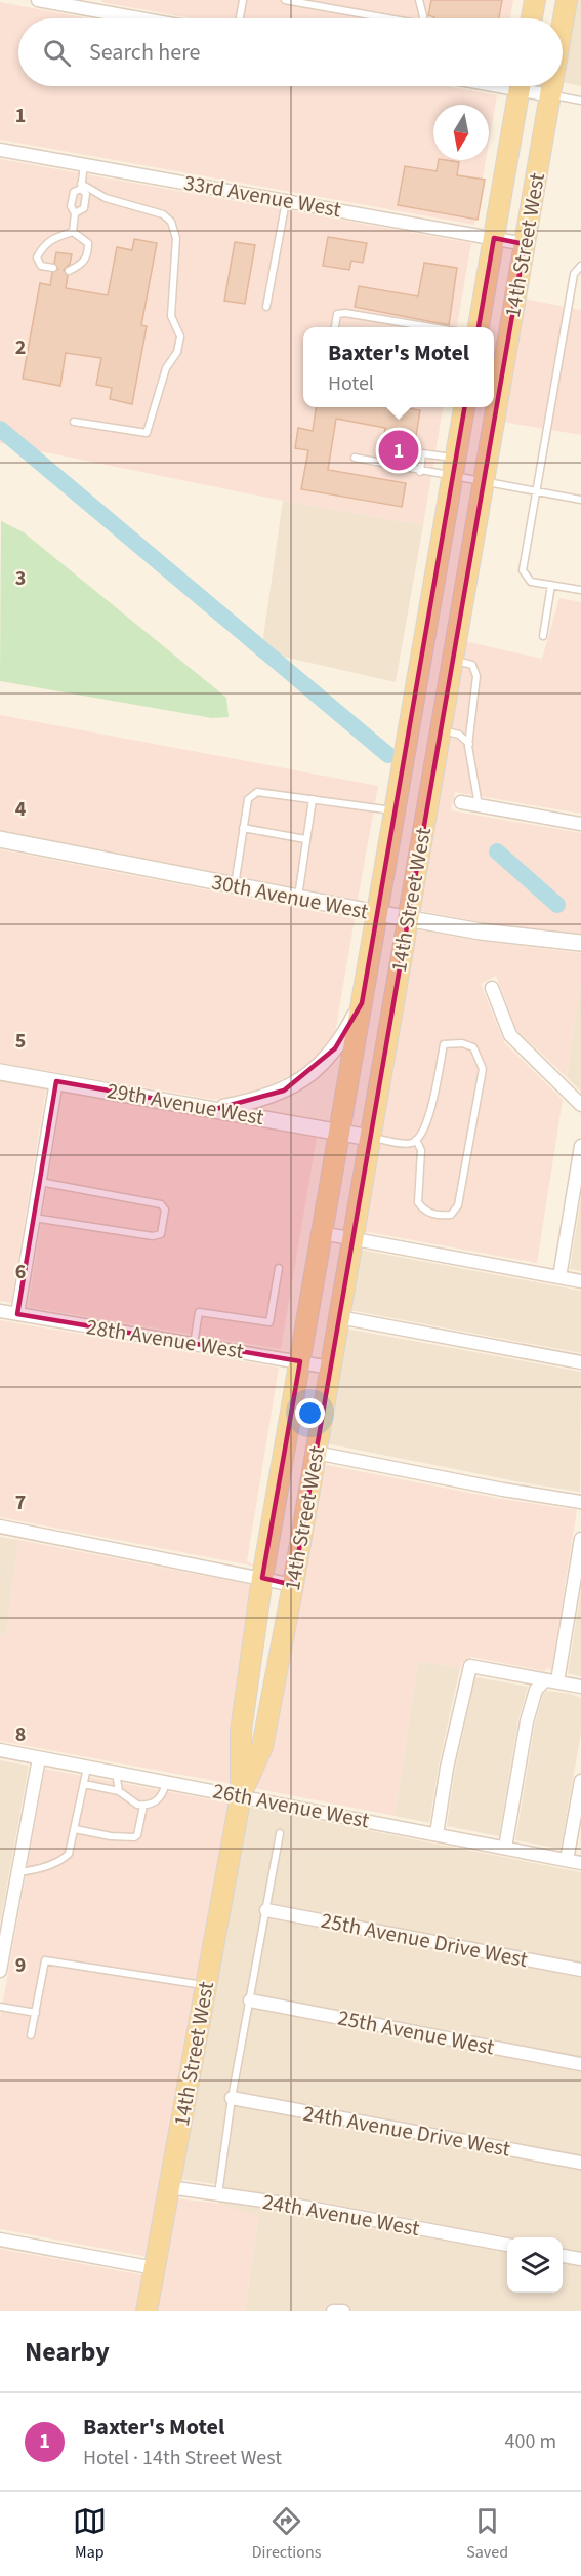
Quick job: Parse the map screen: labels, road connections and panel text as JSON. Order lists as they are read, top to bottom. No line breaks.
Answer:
{"streets":{"main road":["14th Street West"],"street":["33rd Avenue West","30th Avenue West","29th Avenue West","28th Avenue West","26th Avenue West","25th Avenue Drive West","25th Avenue West","24th Avenue Drive West","24th Avenue West"]},"crossings":[["33rd Avenue West","14th Street West"],["14th Street West","30th Avenue West"],["14th Street West","29th Avenue West"],["14th Street West","28th Avenue West"],["14th Street West","26th Avenue West"],["14th Street West","24th Avenue West"]],"north":"bottom","page":{"search":"Search here","popup":["Baxter's Motel","Hotel"],"pins":"1","heading":"Nearby","list":[{"mark":"1","name":"Baxter's Motel","note":"Hotel · 14th Street West","value":"400 m"}],"nav":["Map","Directions","Saved"]},"grid":{"rows":["1","2","3","4","5","6","7","8","9"]}}
